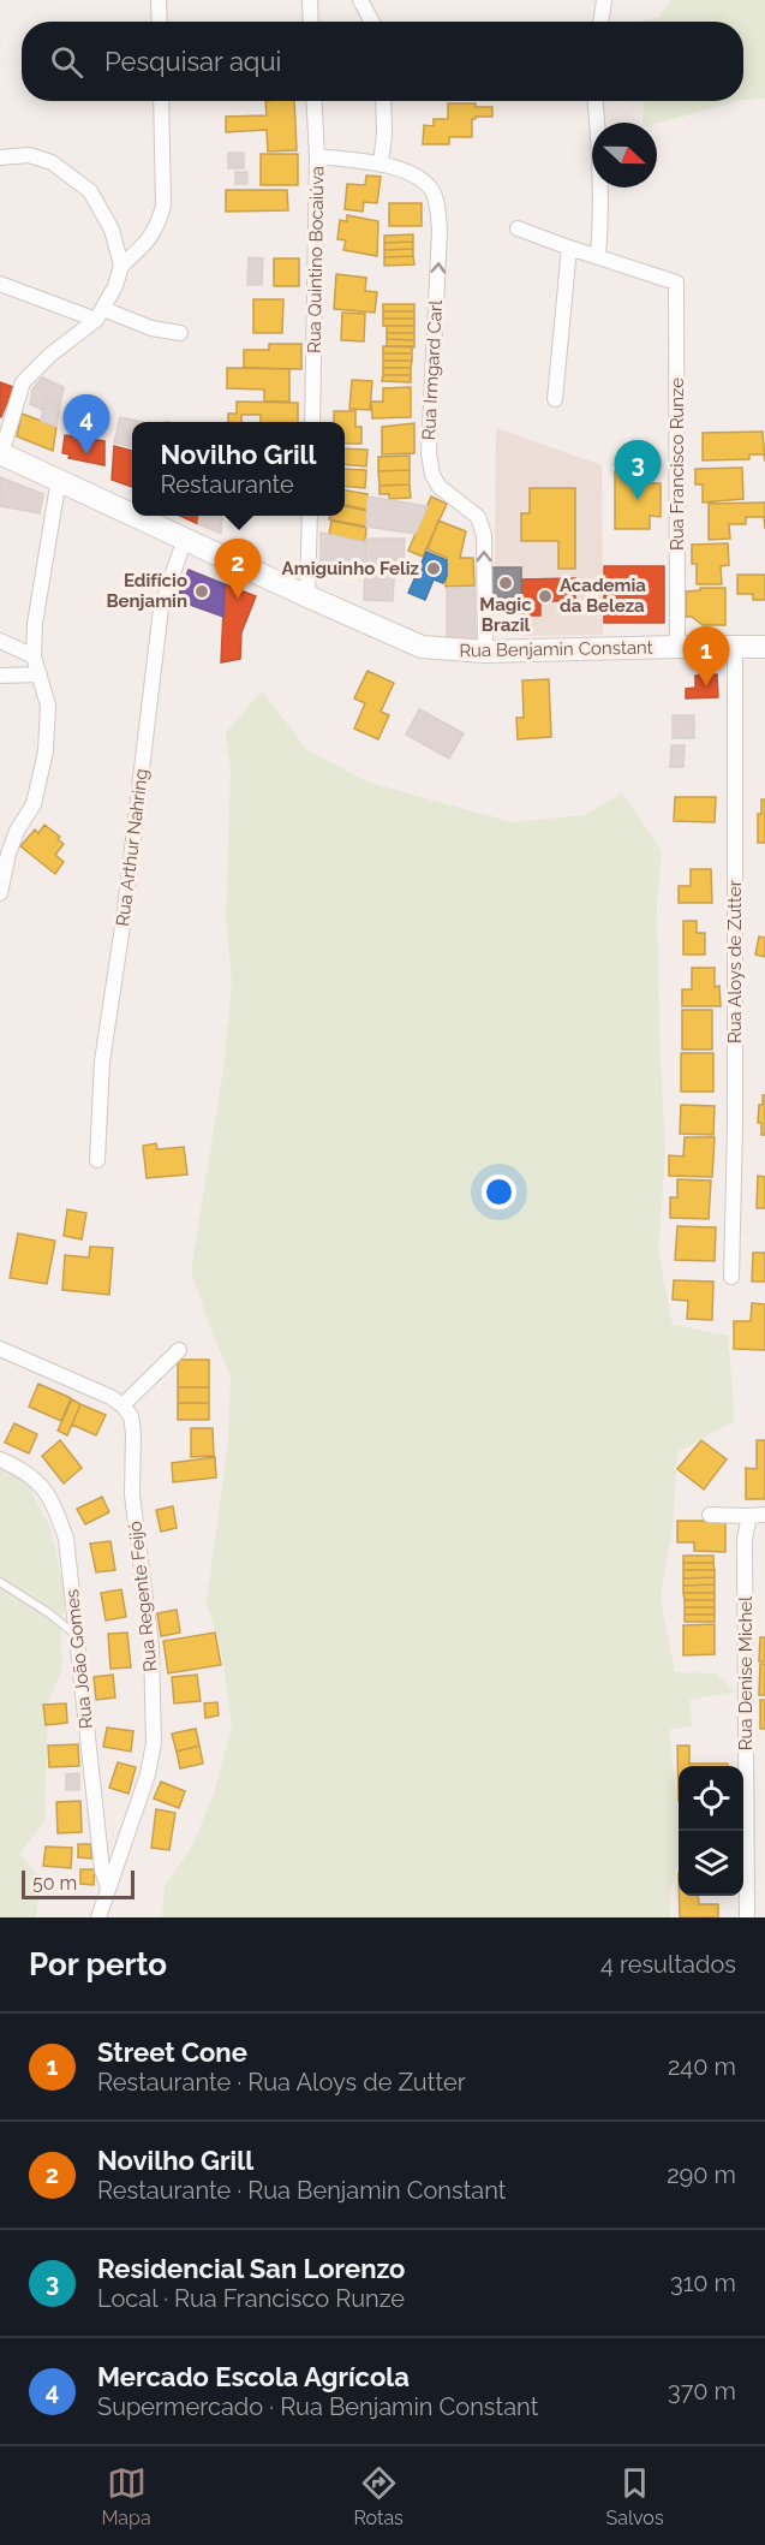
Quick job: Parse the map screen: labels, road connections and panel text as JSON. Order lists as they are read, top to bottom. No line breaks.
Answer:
{"streets":{"main road":["Rua Benjamin Constant"],"street":["Rua Quintino Bocaiúva","Rua Irmgard Carl","Rua Francisco Runze","Rua Arthur Nahring","Rua Aloys de Zutter","Rua Regente Feijó","Rua João Gomes","Rua Denise Michel"]},"crossings":[["Rua Quintino Bocaiúva","Rua Irmgard Carl"],["Rua Irmgard Carl","Rua Benjamin Constant"],["Rua Francisco Runze","Rua Benjamin Constant"],["Rua Benjamin Constant","Rua Arthur Nahring"],["Rua Benjamin Constant","Rua Aloys de Zutter"],["Rua Regente Feijó","Rua João Gomes"]],"one_way":["Rua Irmgard Carl"],"places":["Amiguinho Feliz","Magic Brazil","Edifício Benjamin","Academia da Beleza"],"scale_bar":"50 m","north":"right","page":{"search":"Pesquisar aqui","pins":["4","3","2","1"],"popup":["Novilho Grill","Restaurante"],"scale":"50 m","heading":["Por perto","4 resultados"],"list":[{"mark":"1","name":"Street Cone","note":"Restaurante · Rua Aloys de Zutter","value":"240 m"},{"mark":"2","name":"Novilho Grill","note":"Restaurante · Rua Benjamin Constant","value":"290 m"},{"mark":"3","name":"Residencial San Lorenzo","note":"Local · Rua Francisco Runze","value":"310 m"},{"mark":"4","name":"Mercado Escola Agrícola","note":"Supermercado · Rua Benjamin Constant","value":"370 m"}],"nav":["Mapa","Rotas","Salvos"]}}
